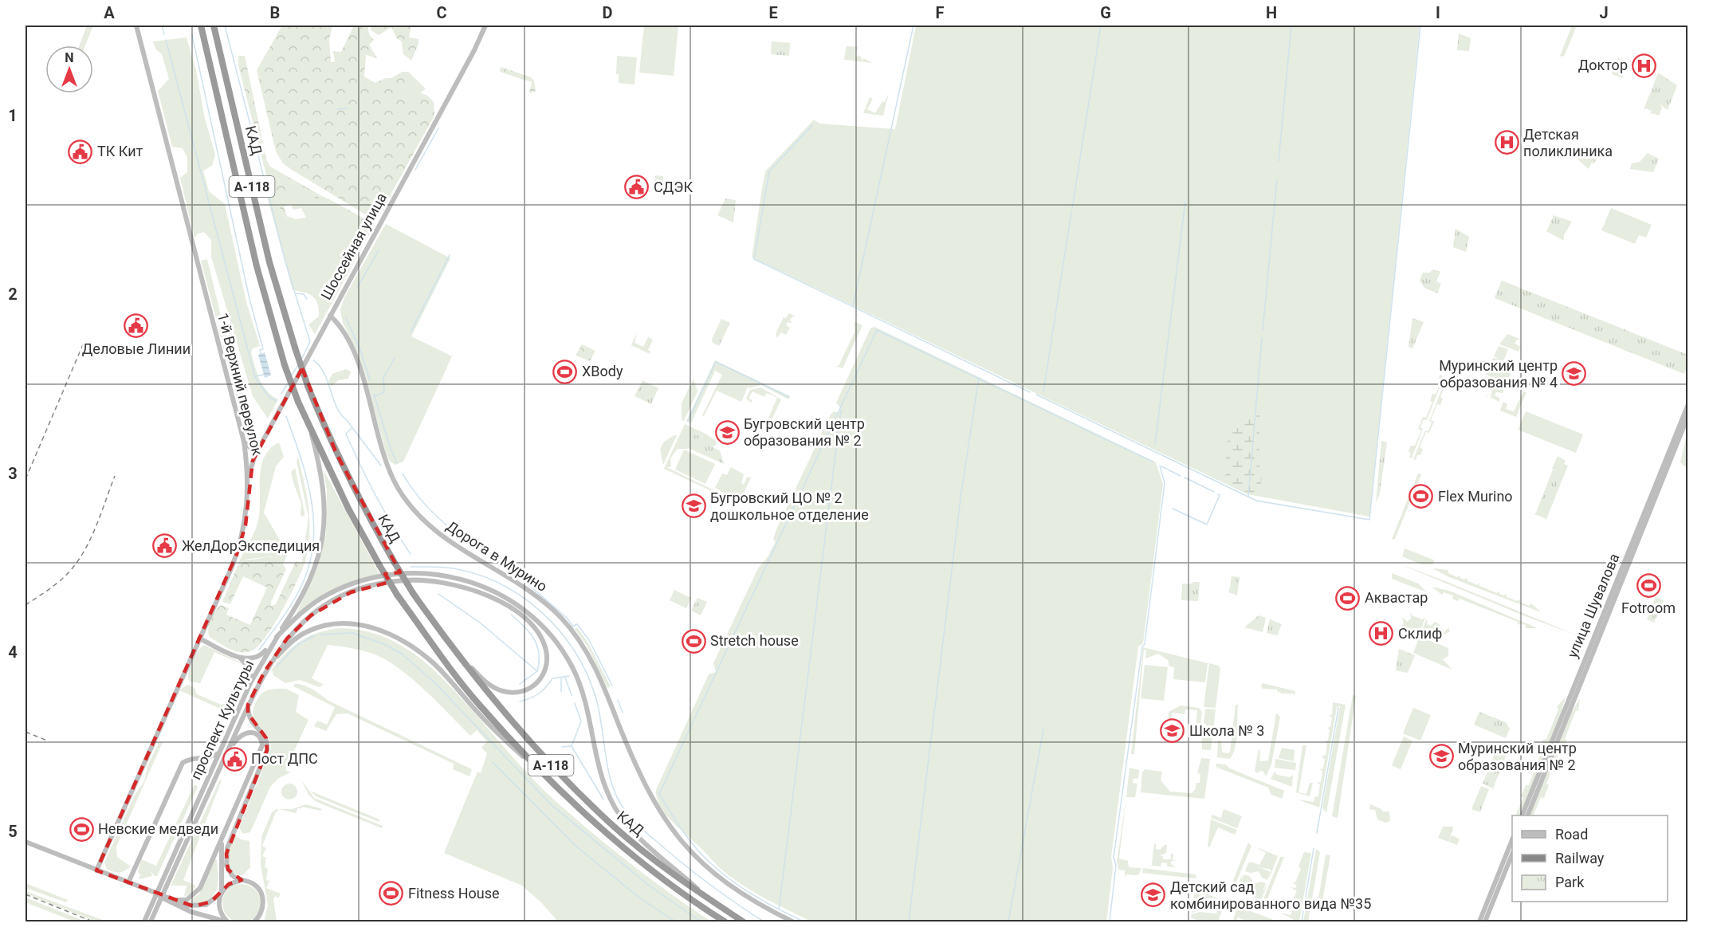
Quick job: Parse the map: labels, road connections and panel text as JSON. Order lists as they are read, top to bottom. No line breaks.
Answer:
{"streets":{"highway":["КАД","А-118"],"main road":["Шоссейная улица","1-й Верхний переулок","Дорога в Мурино","улица Шувалова","проспект Культуры"]},"crossings":[["КАД","проспект Культуры"],["Шоссейная улица","1-й Верхний переулок"],["Шоссейная улица","Дорога в Мурино"]],"places":{"hospital":["Доктор","Детская поликлиника","Склиф"],"public building":["ТК Кит","СДЭК","Деловые Линии","ЖелДорЭкспедиция","Пост ДПС"],"sports":["XBody","Flex Murino","Fotroom","Аквастар","Stretch house","Невские медведи","Fitness House"],"school or university":["Муринский центр образования № 4","Бугровский центр образования № 2","Бугровский ЦО № 2 дошкольное отделение","Школа № 3","Муринский центр образования № 2","Детский сад комбинированного вида №35"]},"legend":["Road","Railway","Park"],"north":"top","grid":{"columns":["A","B","C","D","E","F","G","H","I","J"],"rows":["1","2","3","4","5"]}}
